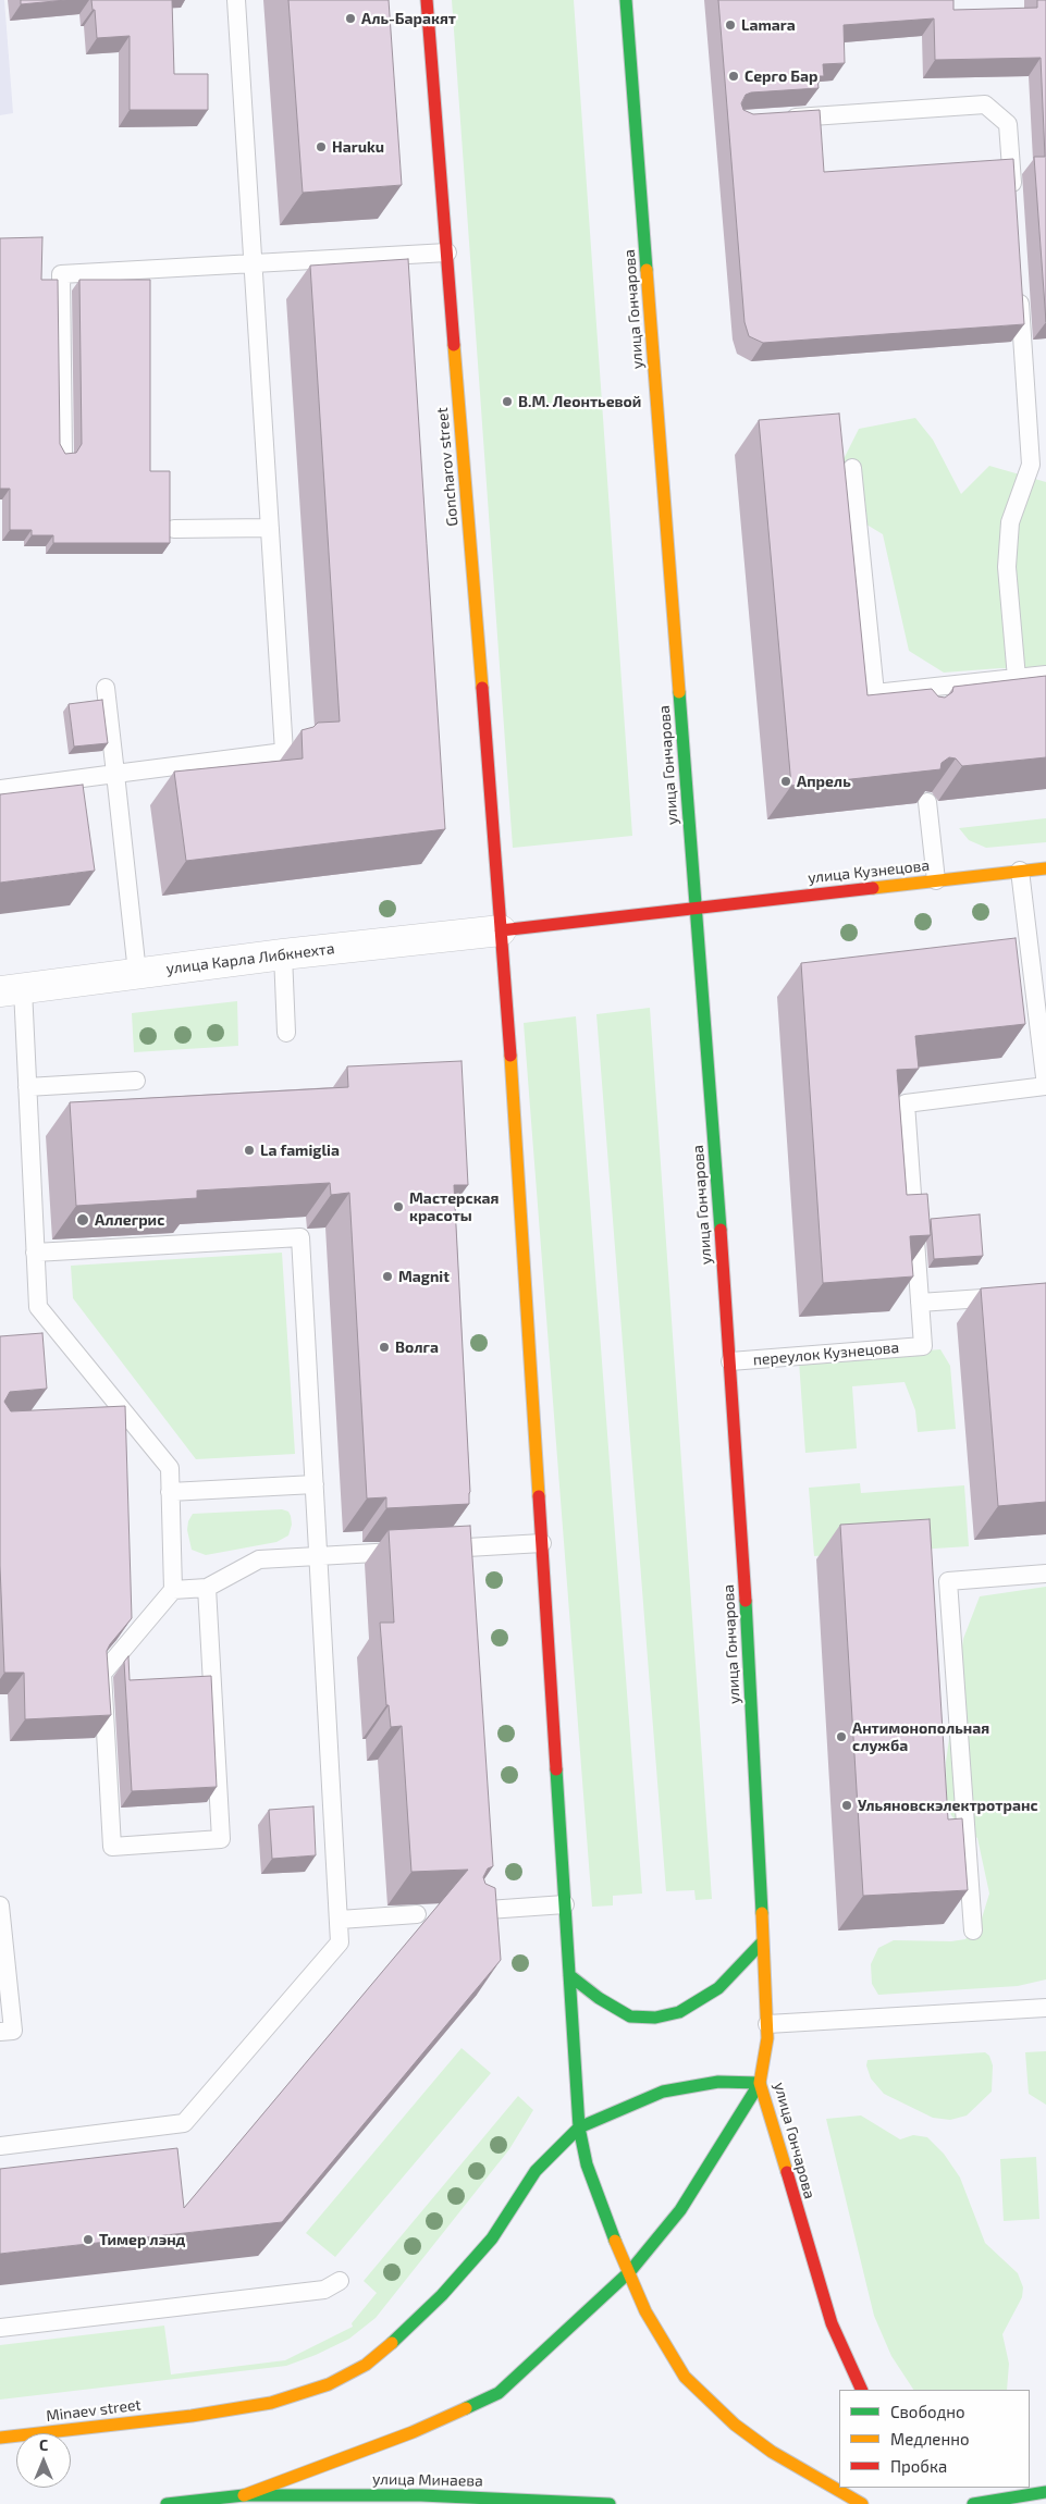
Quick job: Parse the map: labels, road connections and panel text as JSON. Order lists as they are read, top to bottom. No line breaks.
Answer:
{"streets":{"main road":["улица Гончарова","Goncharov street","улица Кузнецова","Minaev street","улица Минаева"],"street":["улица Карла Либкнехта"],"lane":["переулок Кузнецова"]},"crossings":[["улица Гончарова","улица Кузнецова"],["улица Гончарова","переулок Кузнецова"],["Goncharov street","улица Кузнецова"],["Goncharov street","улица Карла Либкнехта"],["улица Кузнецова","улица Карла Либкнехта"]],"places":["Аль-Баракят","Lamara","Серго Бар","Haruku","В.М. Леонтьевой","Апрель","La famiglia","Мастерская красоты","Аллегрис","Magnit","Волга","Антимонопольная служба","Ульяновскэлектротранс","Тимер лэнд"],"legend":["Свободно","Медленно","Пробка"],"north":"top"}
